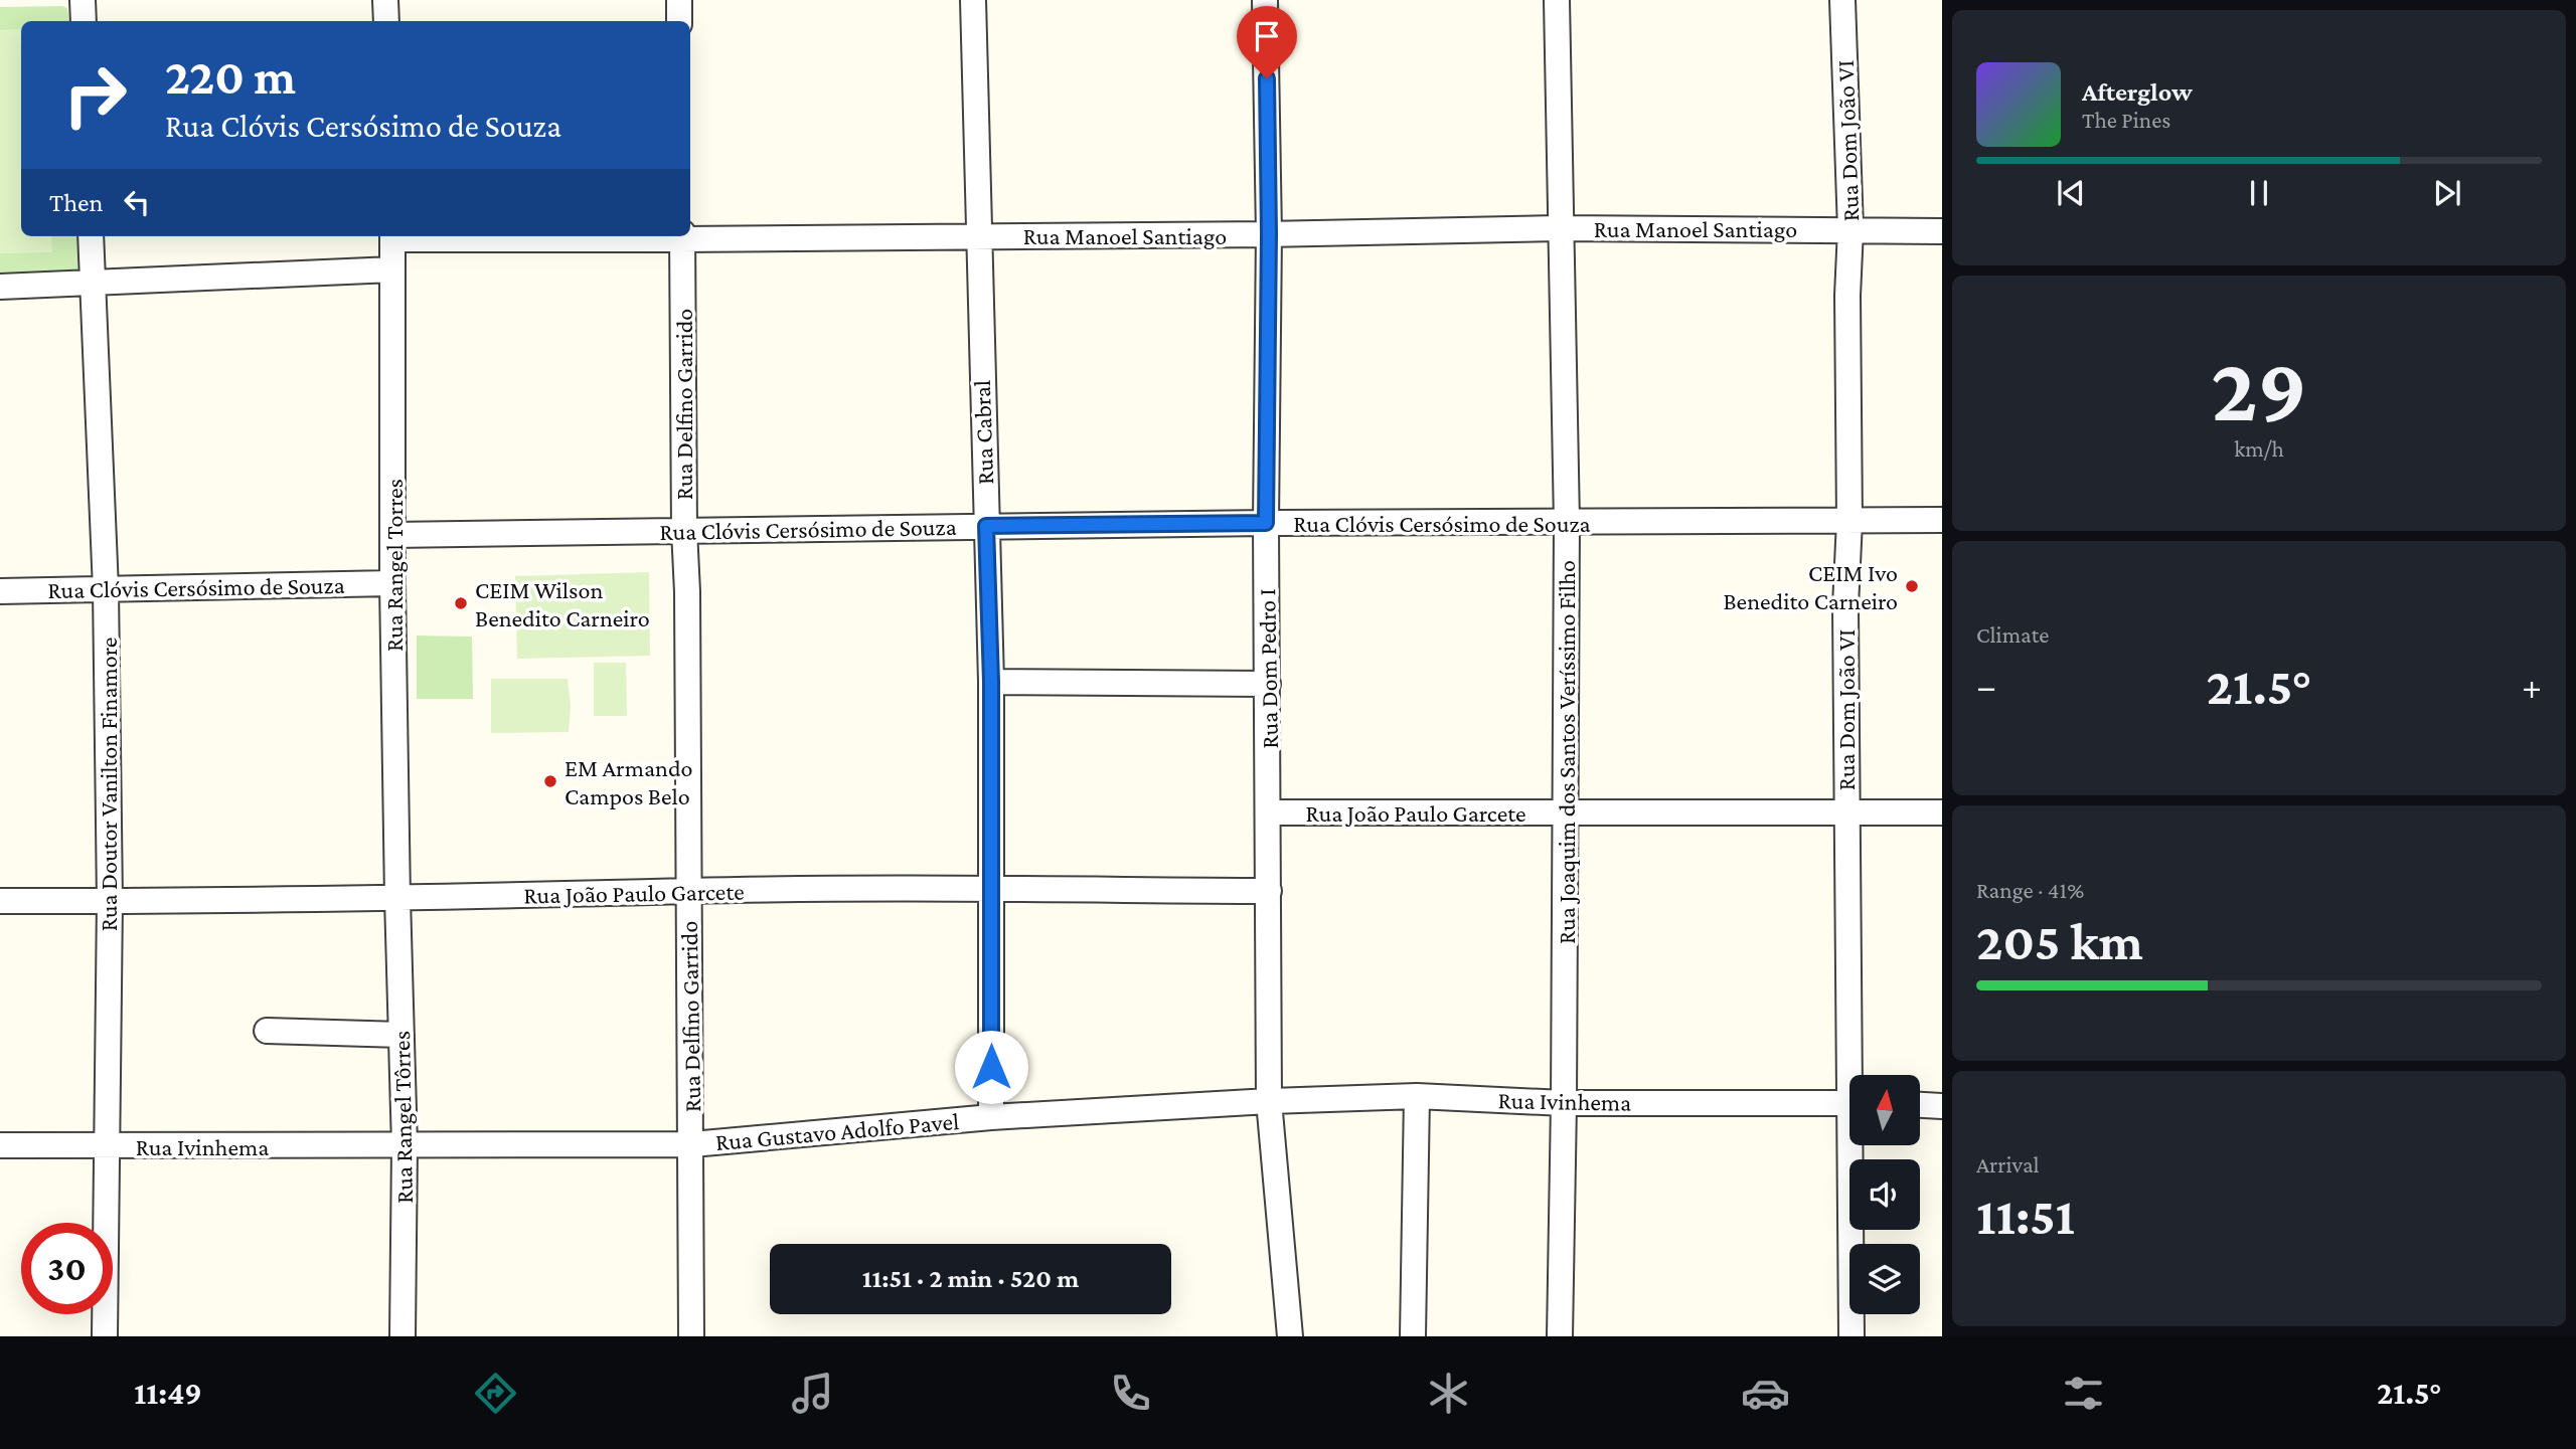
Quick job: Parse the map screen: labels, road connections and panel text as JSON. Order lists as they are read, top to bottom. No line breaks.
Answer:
{"streets":{"street":["Rua Dom João VI","Rua Manoel Santiago","Rua Delfino Garrido","Rua Cabral","Rua Clóvis Cersósimo de Souza","Rua Rangel Torres","Rua Dom Pedro I","Rua Joaquim dos Santos Veríssimo Filho","Rua Doutor Vanilton Finamore","Rua João Paulo Garcete","Rua Ivinhema","Rua Rangel Tôrres","Rua Gustavo Adolfo Pavel"]},"crossings":[["Rua Dom João VI","Rua Manoel Santiago"],["Rua Dom João VI","Rua Clóvis Cersósimo de Souza"],["Rua Dom João VI","Rua João Paulo Garcete"],["Rua Manoel Santiago","Rua Delfino Garrido"],["Rua Manoel Santiago","Rua Cabral"],["Rua Manoel Santiago","Rua Dom Pedro I"],["Rua Manoel Santiago","Rua Joaquim dos Santos Veríssimo Filho"],["Rua Delfino Garrido","Rua Clóvis Cersósimo de Souza"],["Rua Delfino Garrido","Rua João Paulo Garcete"],["Rua Delfino Garrido","Rua Gustavo Adolfo Pavel"],["Rua Cabral","Rua Clóvis Cersósimo de Souza"],["Rua Cabral","Rua João Paulo Garcete"],["Rua Cabral","Rua Gustavo Adolfo Pavel"],["Rua Clóvis Cersósimo de Souza","Rua Rangel Torres"],["Rua Clóvis Cersósimo de Souza","Rua Dom Pedro I"],["Rua Clóvis Cersósimo de Souza","Rua Joaquim dos Santos Veríssimo Filho"],["Rua Clóvis Cersósimo de Souza","Rua Doutor Vanilton Finamore"],["Rua Rangel Torres","Rua João Paulo Garcete"],["Rua Rangel Torres","Rua Rangel Tôrres"],["Rua Dom Pedro I","Rua João Paulo Garcete"],["Rua Dom Pedro I","Rua Ivinhema"],["Rua Dom Pedro I","Rua Gustavo Adolfo Pavel"],["Rua Joaquim dos Santos Veríssimo Filho","Rua João Paulo Garcete"],["Rua Joaquim dos Santos Veríssimo Filho","Rua Ivinhema"],["Rua Doutor Vanilton Finamore","Rua João Paulo Garcete"],["Rua Doutor Vanilton Finamore","Rua Ivinhema"],["Rua João Paulo Garcete","Rua Rangel Tôrres"],["Rua Ivinhema","Rua Rangel Tôrres"],["Rua Ivinhema","Rua Gustavo Adolfo Pavel"],["Rua Rangel Tôrres","Rua Gustavo Adolfo Pavel"]],"places":["CEIM Ivo Benedito Carneiro","CEIM Wilson Benedito Carneiro","EM Armando Campos Belo"],"north":"top","page":{"turn":["220 m","Rua Clóvis Cersósimo de Souza"],"song":["Afterglow","The Pines"],"then":"Then","tile":[["29","km/h"],"Climate",["Range · 41%","205 km"],["Arrival","11:51"]],"heat":["−","21.5°","+"],"limit":"30","trip":"11:51 · 2 min · 520 m","tabs":["11:49","21.5°"]}}
